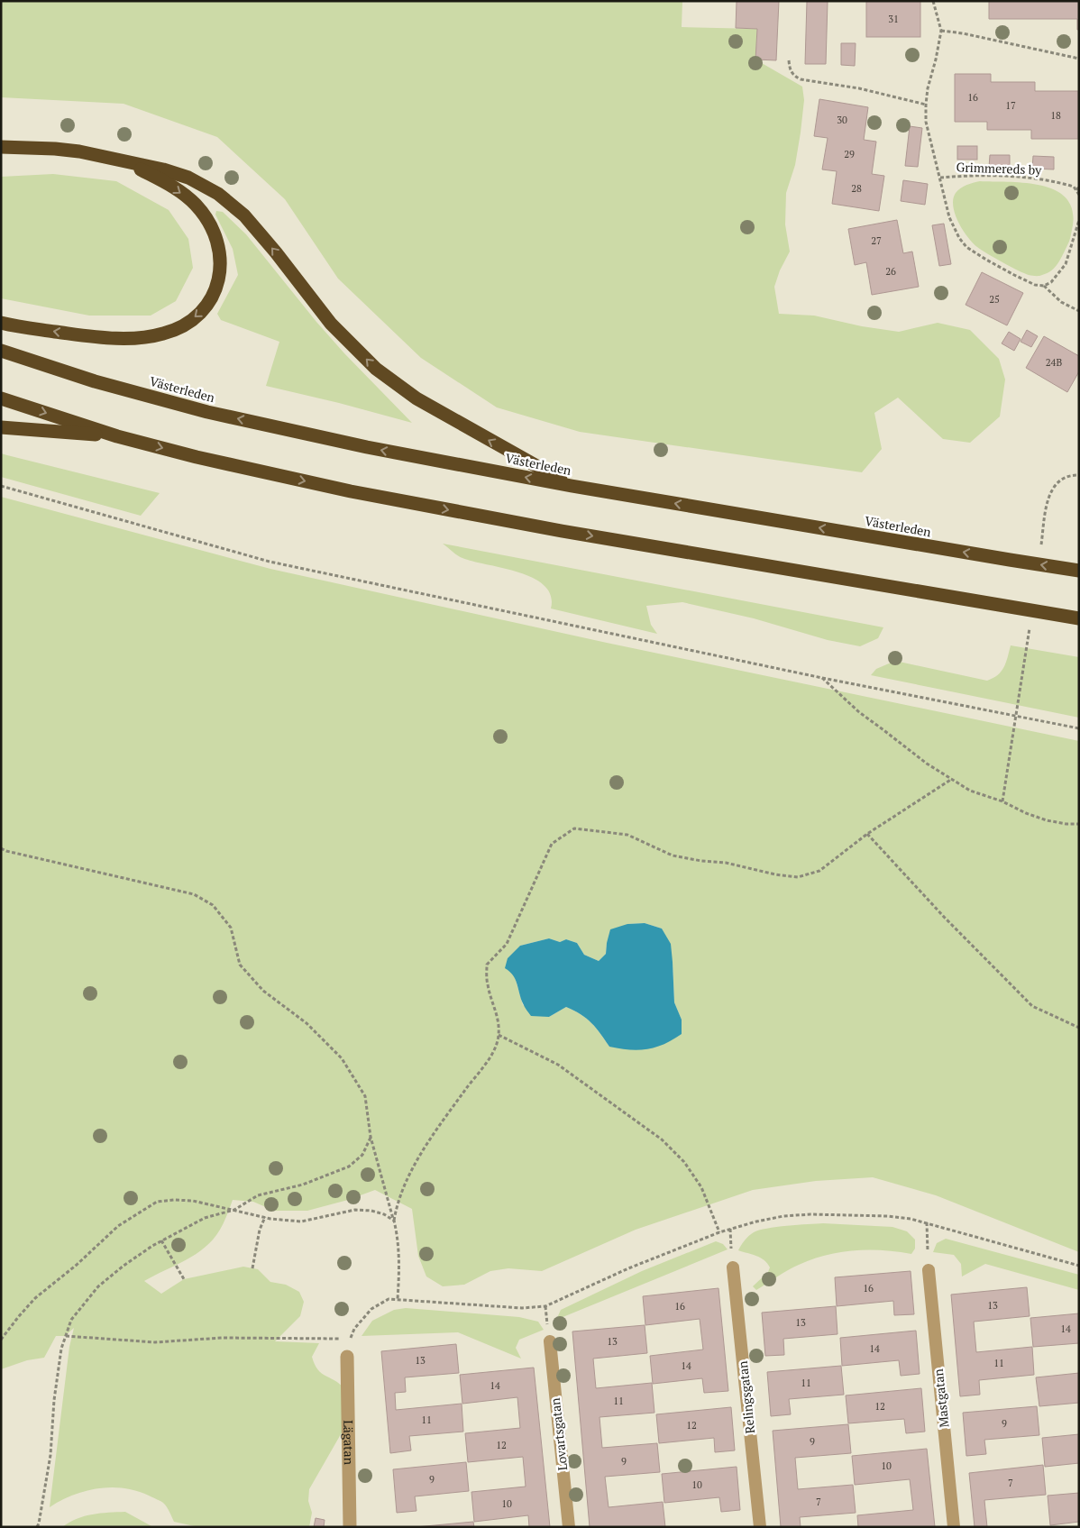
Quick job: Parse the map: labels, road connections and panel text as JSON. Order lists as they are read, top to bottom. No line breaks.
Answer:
{"streets":{"highway":["Västerleden"],"street":["Lägatan"],"lane":["Relingsgatan","Mastgatan","Lovartsgatan"],"path":["Grimmereds by"]},"house_numbers":["31","16","17","18","30","29","28","27","26","25","24B","16","13","16","13","14","13","14","13","11","14","11","14","11","12","11","9","12","9","12","9","10","9","7","10","7","10"]}
